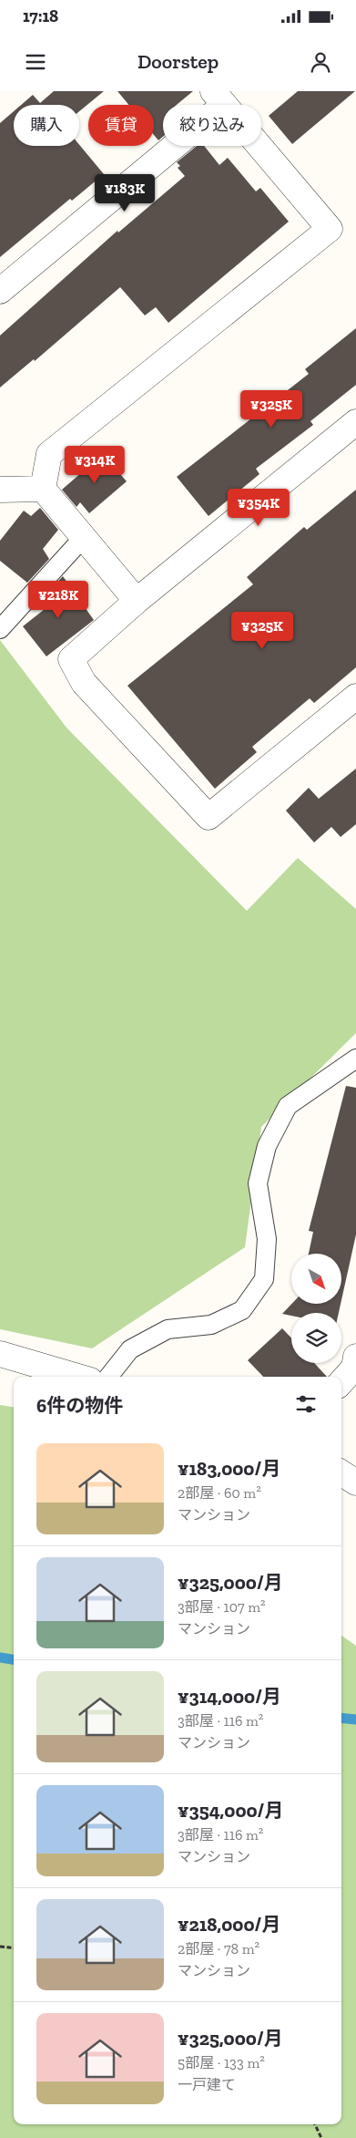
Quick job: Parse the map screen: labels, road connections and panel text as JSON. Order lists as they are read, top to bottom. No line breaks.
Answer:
{"north":"bottom right","page":{"status":"17:18","header":"Doorstep","chip":["購入","賃貸","絞り込み"],"price":["¥183K","¥325K","¥314K","¥354K","¥218K","¥325K"],"heading":"6件の物件","list":[{"name":"¥183,000/月","note":"2部屋 · 60 m² · マンション"},{"name":"¥325,000/月","note":"3部屋 · 107 m² · マンション"},{"name":"¥314,000/月","note":"3部屋 · 116 m² · マンション"},{"name":"¥354,000/月","note":"3部屋 · 116 m² · マンション"},{"name":"¥218,000/月","note":"2部屋 · 78 m² · マンション"},{"name":"¥325,000/月","note":"5部屋 · 133 m² · 一戸建て"}]}}
